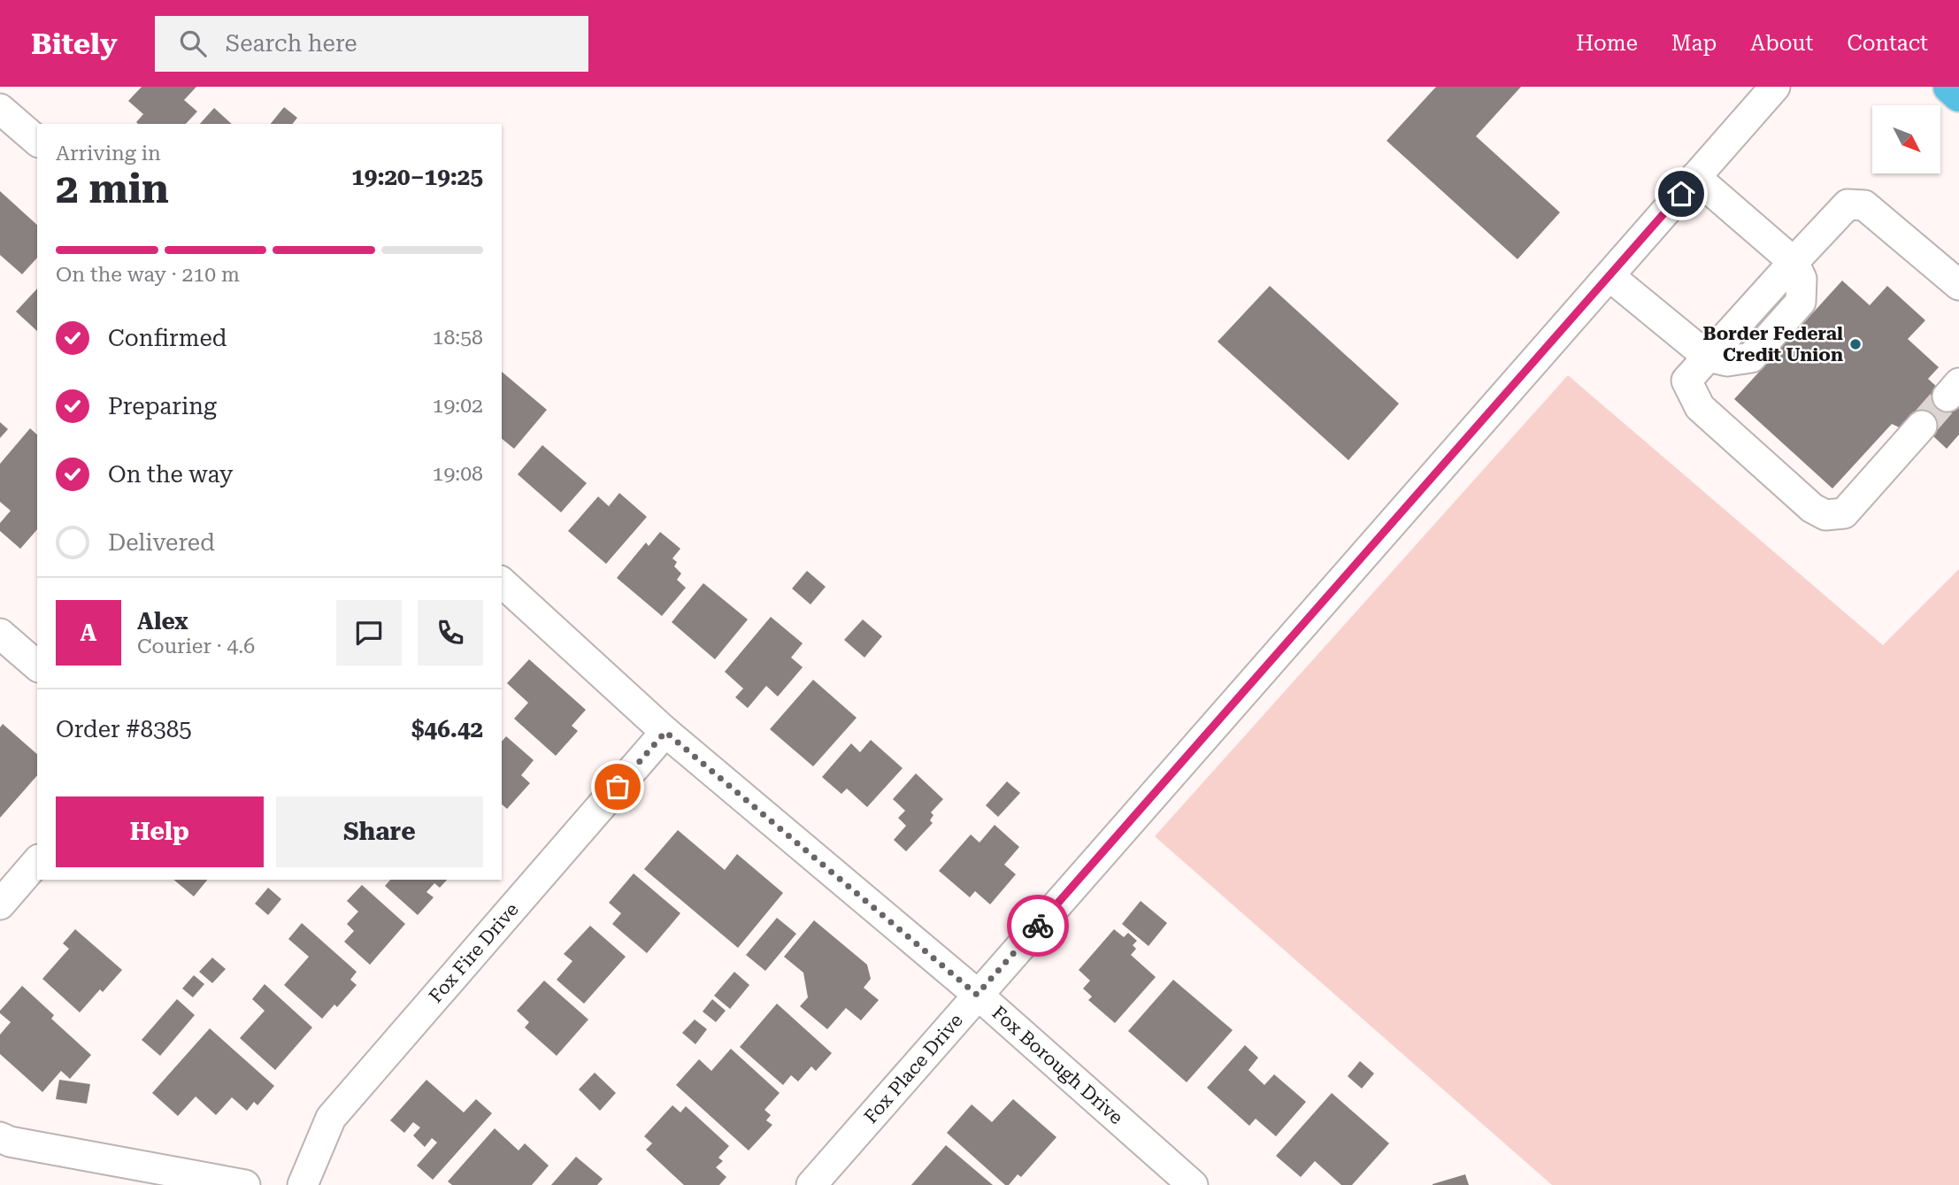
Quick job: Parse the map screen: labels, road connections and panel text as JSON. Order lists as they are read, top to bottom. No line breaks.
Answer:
{"streets":{"street":["Fox Fire Drive","Fox Borough Drive","Fox Place Drive"]},"crossings":[["Fox Fire Drive","Fox Borough Drive"],["Fox Borough Drive","Fox Place Drive"]],"places":["Border Federal Credit Union"],"north":"bottom right","page":{"header":"Bitely","search":"Search here","nav":["Home","Map","About","Contact"],"heading":["2 min","Arriving in","19:20–19:25"],"panel":["Alex","Courier · 4.6","Order #8385","$46.42"],"bar":"On the way · 210 m","list":[["Confirmed","18:58"],["Preparing","19:02"],["On the way","19:08"],"Delivered"],"round":"A","buttons":["Help","Share"]}}
